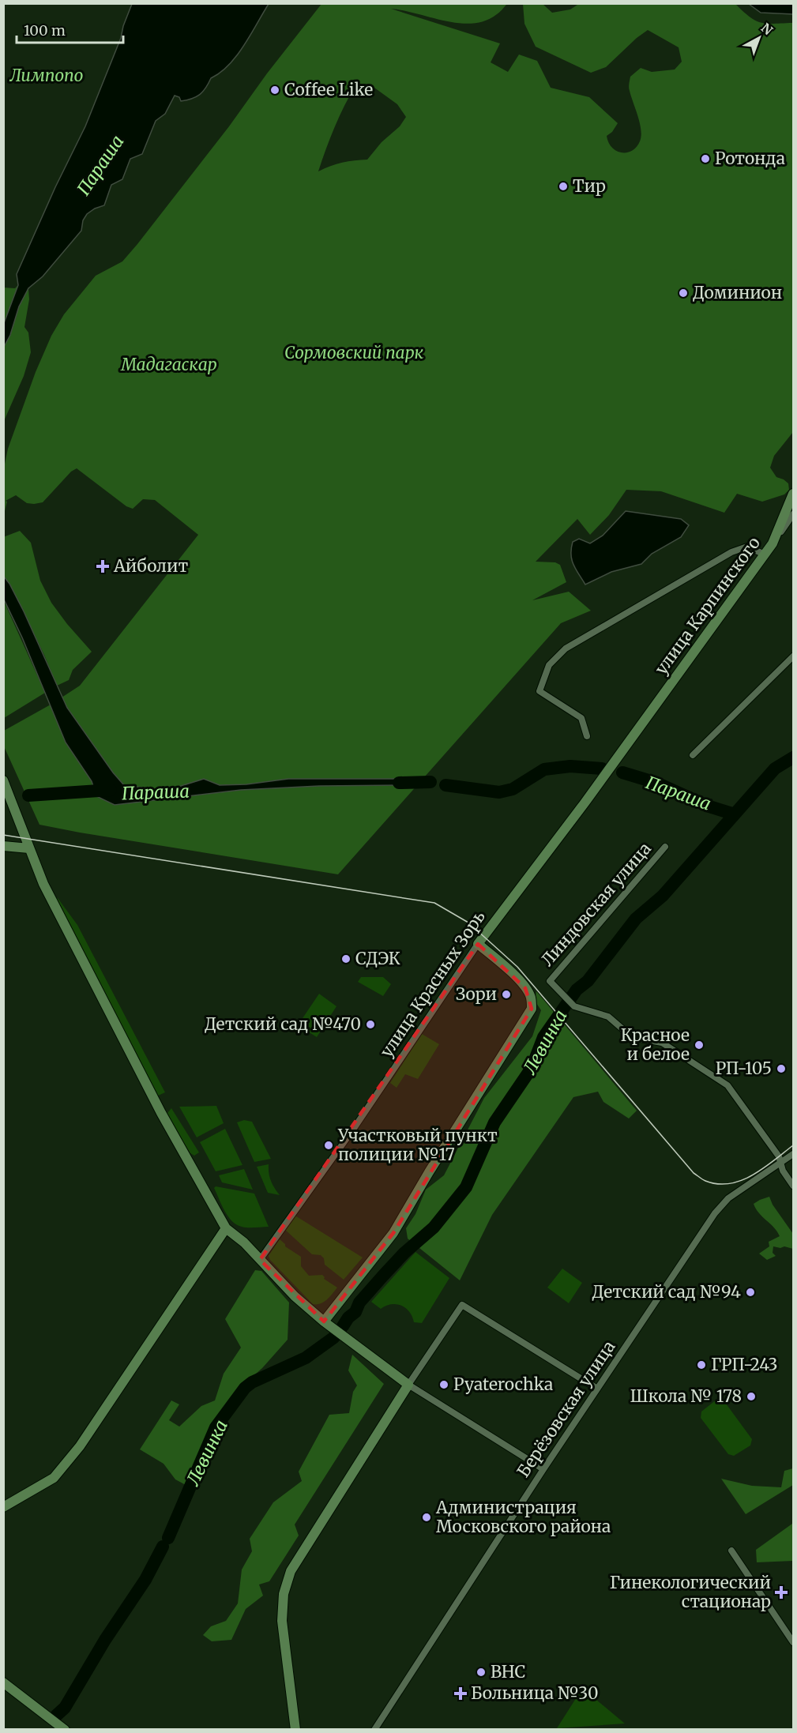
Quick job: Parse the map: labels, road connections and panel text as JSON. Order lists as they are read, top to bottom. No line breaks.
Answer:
{"streets":{"street":["улица Карпинского","Линдовская улица","улица Красных Зорь","Берёзовская улица"]},"crossings":[["улица Карпинского","улица Красных Зорь"],["Линдовская улица","Берёзовская улица"]],"water":["Параша","Левинка"],"parks":["Лимпопо","Сормовский парк","Мадагаскар"],"places":{"other":["Coffee Like","Ротонда","Тир","Доминион","СДЭК","Зори","Детский сад №470","Красное и белое","РП-105","Участковый пункт полиции №17","Детский сад №94","ГРП-243","Pyaterochka","Школа № 178","Администрация Московского района","ВНС"],"health":["Айболит","Гинекологический стационар","Больница №30"]},"scale_bar":"100 m","north":"top right"}
